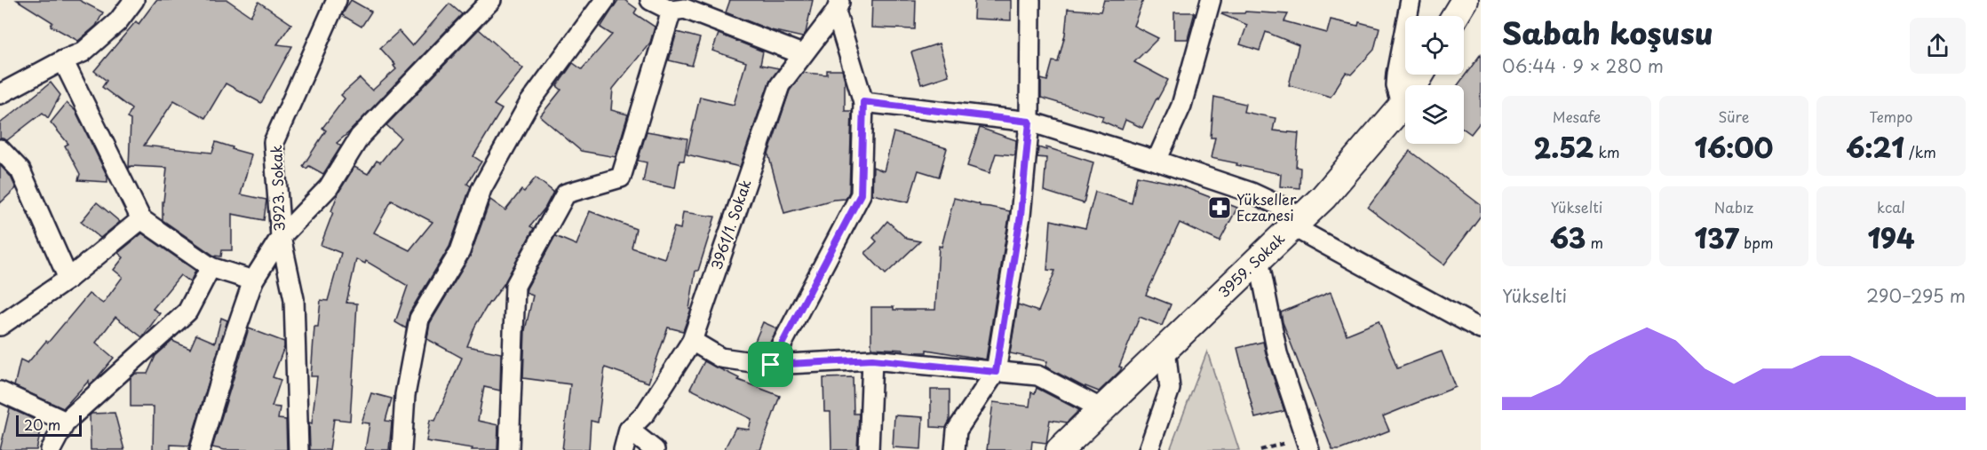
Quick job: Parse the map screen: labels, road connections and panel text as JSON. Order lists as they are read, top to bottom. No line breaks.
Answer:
{"streets":{"street":["3923. Sokak","3961/1. Sokak","3959. Sokak"]},"places":{"pharmacy":["Yükseller Eczanesi"]},"scale_bar":"20 m","page":{"heading":["Sabah koşusu","06:44 · 9 × 280 m"],"stats":[["Mesafe","2.52 km"],["Süre","16:00"],["Tempo","6:21 /km"],["Yükselti","63 m"],["Nabız","137 bpm"],["kcal","194"]],"chart":["Yükselti","290–295 m"],"scale":"20 m"}}
